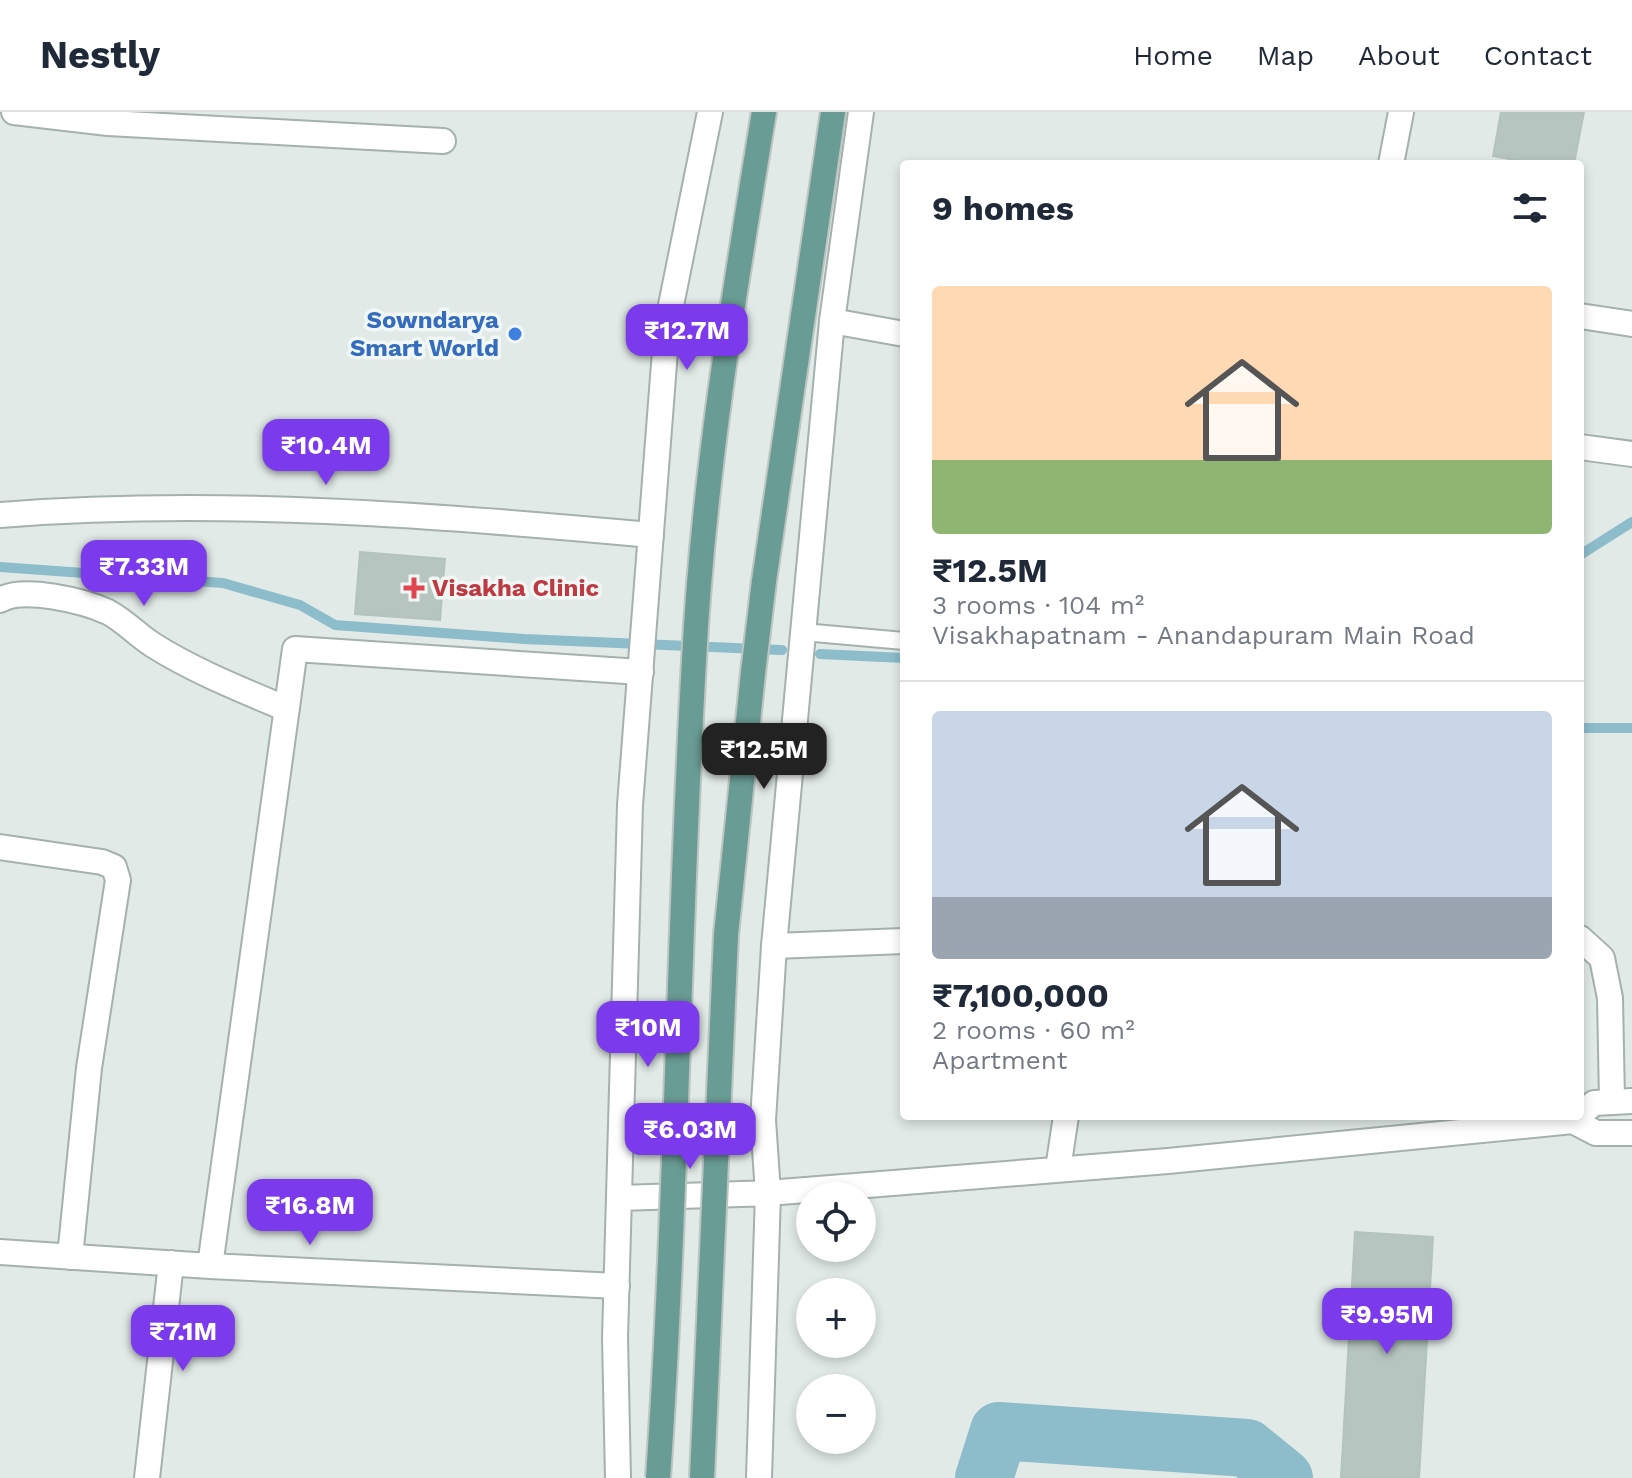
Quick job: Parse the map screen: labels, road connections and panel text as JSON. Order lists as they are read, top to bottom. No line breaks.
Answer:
{"places":{"other":["Sowndarya Smart World"],"health":["Visakha Clinic"]},"page":{"header":"Nestly","nav":["Home","Map","About","Contact"],"heading":"9 homes","list":[{"name":"₹12.5M","note":"3 rooms · 104 m² · Visakhapatnam - Anandapuram Main Road"},{"name":"₹7,100,000","note":"2 rooms · 60 m² · Apartment"}],"price":["₹12.7M","₹10.4M","₹7.33M","₹12.5M","₹10M","₹6.03M","₹16.8M","₹9.95M","₹7.1M"],"map_buttons":["+","−"]}}
